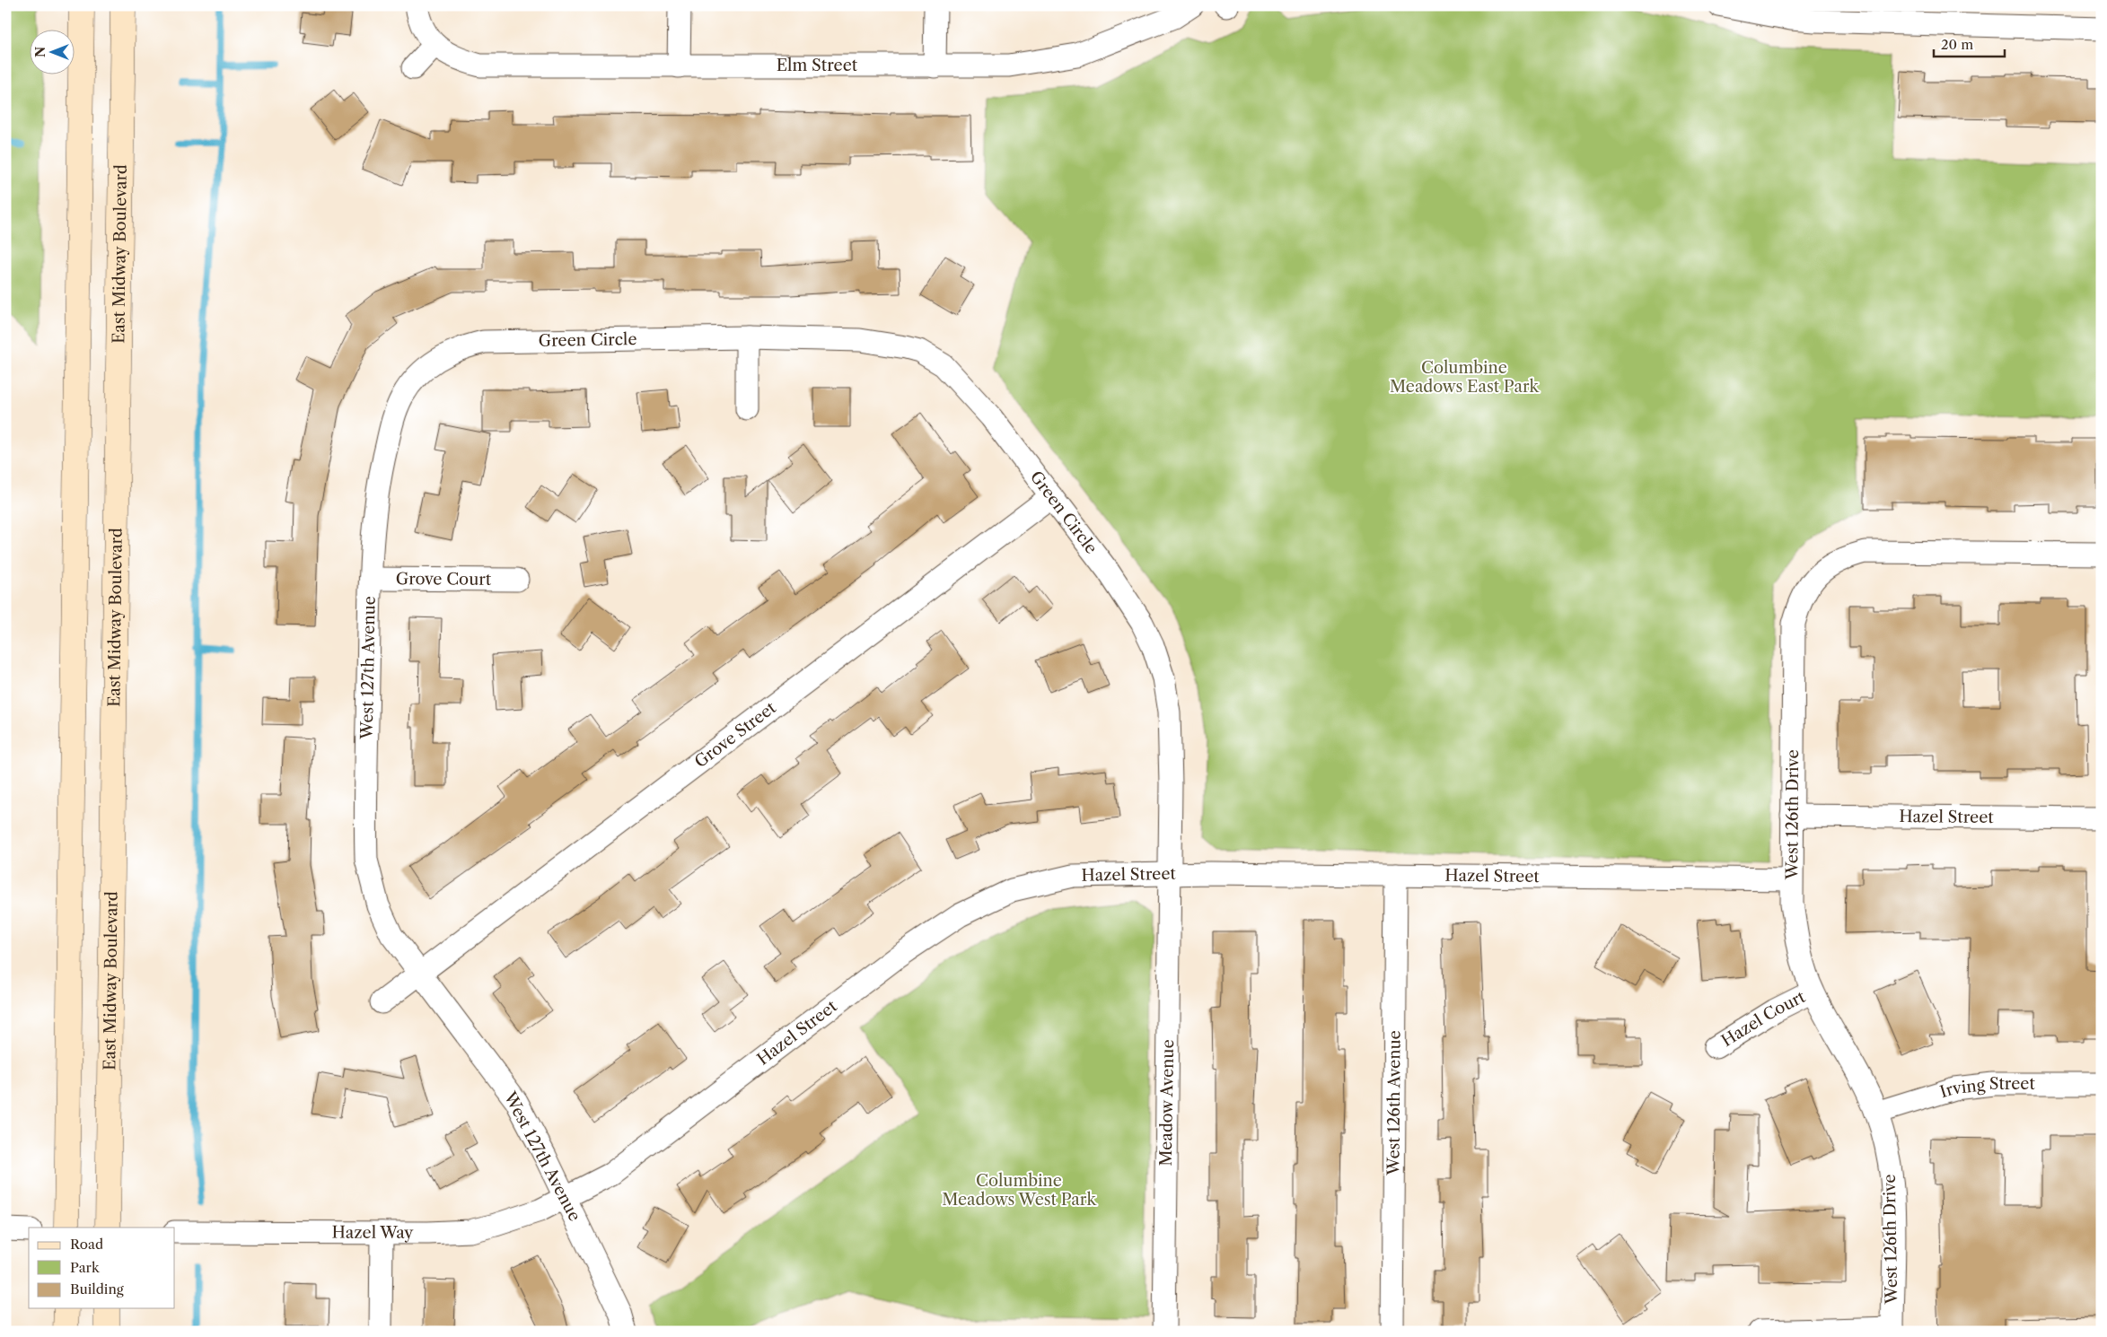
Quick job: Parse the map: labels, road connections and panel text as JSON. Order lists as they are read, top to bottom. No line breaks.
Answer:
{"streets":{"main road":["East Midway Boulevard"],"street":["Elm Street","Green Circle","Grove Court","West 127th Avenue","Grove Street","West 126th Drive","Hazel Street","Hazel Court","Irving Street","Meadow Avenue","West 126th Avenue","Hazel Way"]},"crossings":[["Green Circle","West 127th Avenue"],["Green Circle","Grove Street"],["Green Circle","Hazel Street"],["Green Circle","Meadow Avenue"],["Grove Court","West 127th Avenue"],["West 127th Avenue","Grove Street"],["West 127th Avenue","Hazel Street"],["West 127th Avenue","Hazel Way"],["West 126th Drive","Hazel Street"],["West 126th Drive","Hazel Court"],["West 126th Drive","Irving Street"],["Hazel Street","Meadow Avenue"],["Hazel Street","West 126th Avenue"],["Hazel Street","Hazel Way"]],"parks":["Columbine Meadows East Park","Columbine Meadows West Park"],"legend":["Road","Park","Building"],"scale_bar":"20 m","north":"left"}
